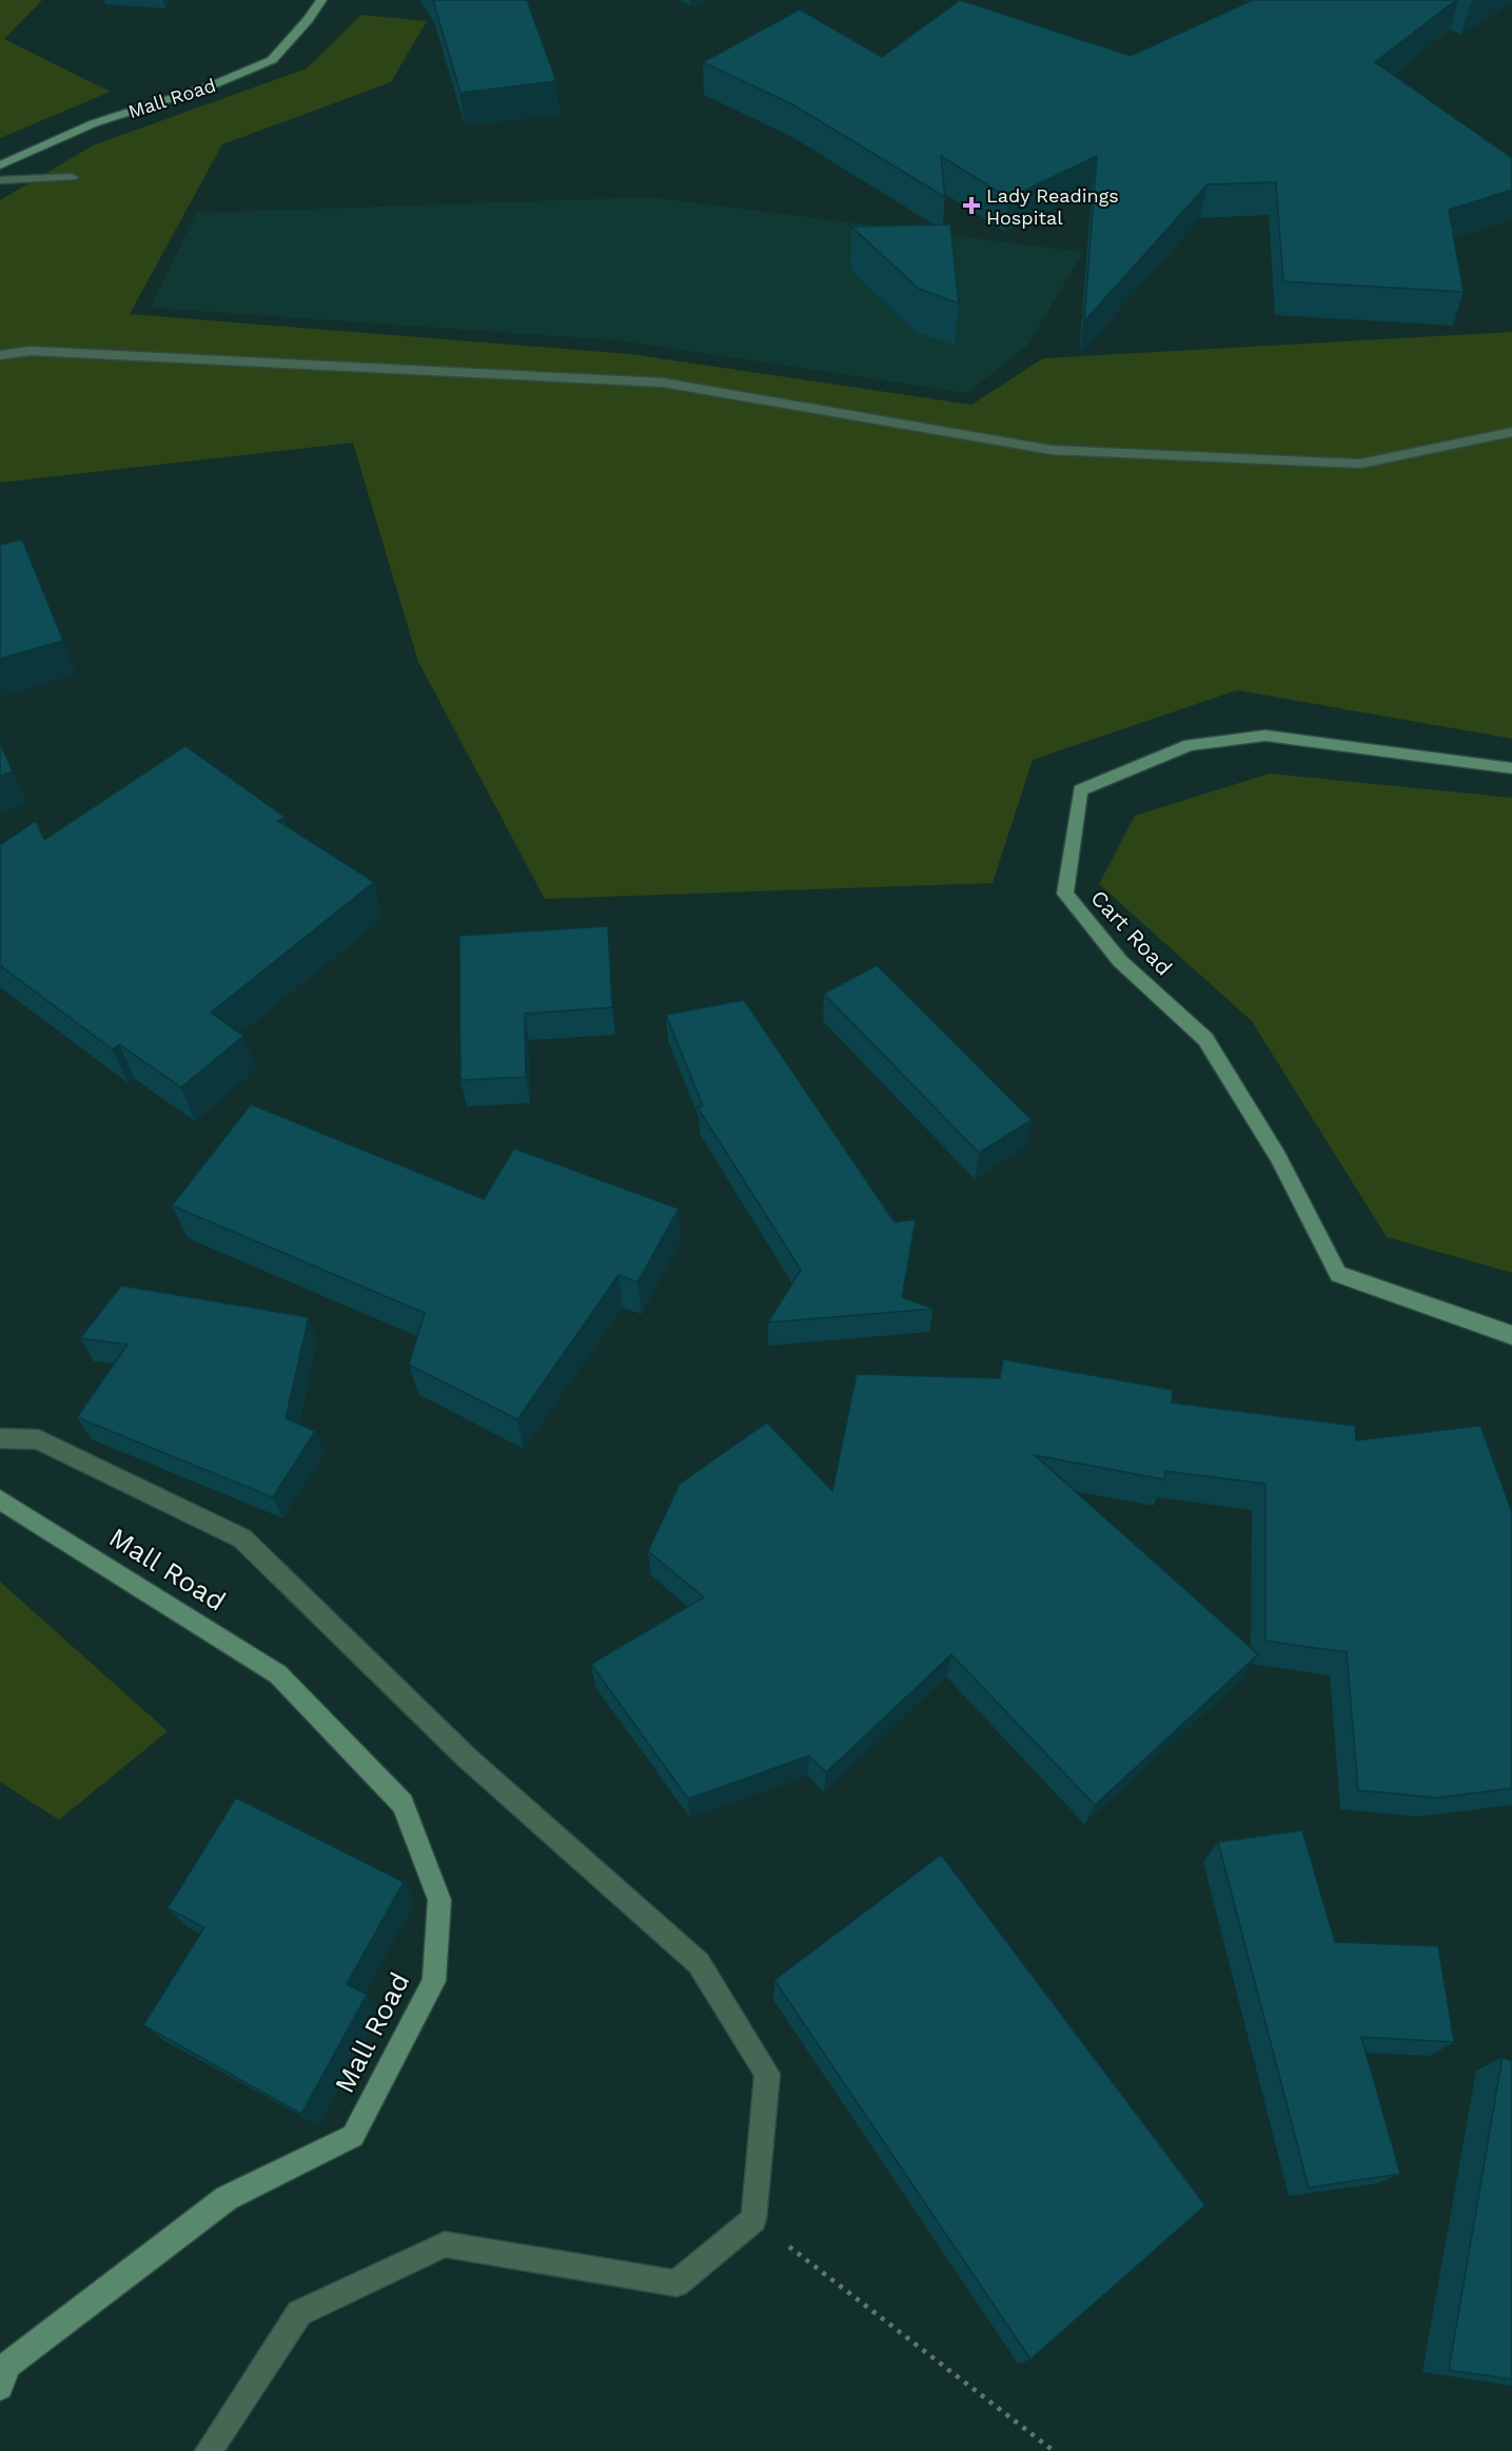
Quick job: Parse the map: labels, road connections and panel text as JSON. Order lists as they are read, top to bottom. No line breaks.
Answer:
{"streets":{"street":["Mall Road","Cart Road"]},"places":{"health":["Lady Readings Hospital"]}}
